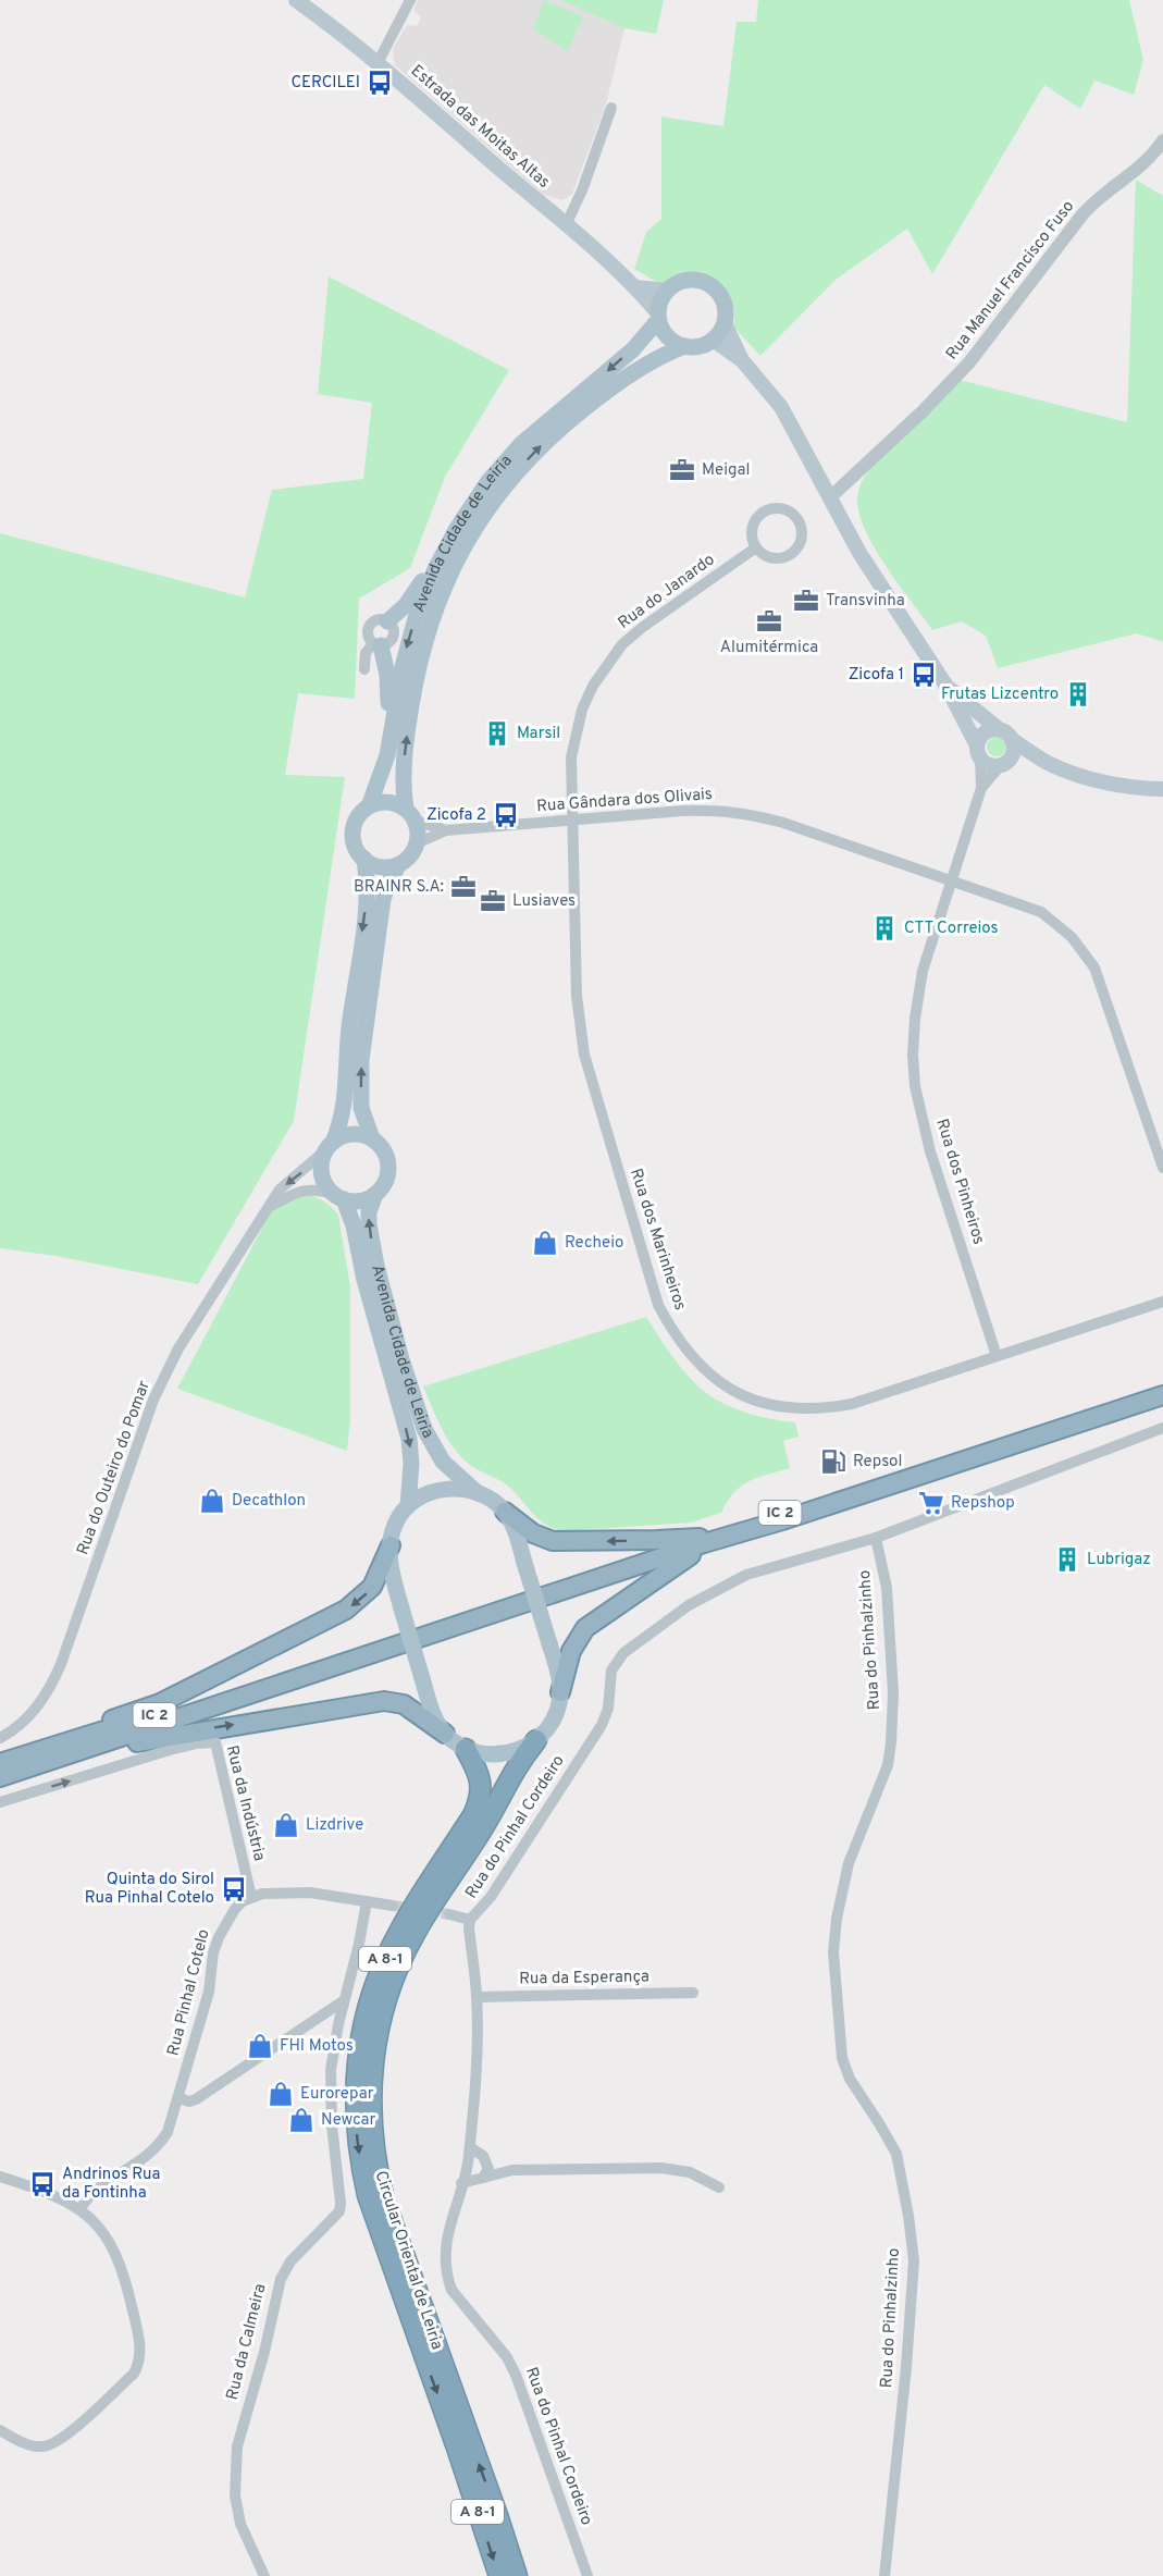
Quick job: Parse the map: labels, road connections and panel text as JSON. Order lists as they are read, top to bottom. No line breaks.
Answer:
{"streets":{"highway":["IC 2","A 8-1","Circular Oriental de Leiria"],"main road":["Estrada das Moitas Altas","Avenida Cidade de Leiria"],"street":["Rua Manuel Francisco Fuso","Rua do Janardo","Rua Gândara dos Olivais","Rua dos Pinheiros","Rua dos Marinheiros","Rua do Outeiro do Pomar","Rua do Pinhalzinho","Rua da Indústria","Rua do Pinhal Cordeiro","Rua da Esperança","Rua Pinhal Cotelo","Rua da Calmeira"]},"crossings":[["Estrada das Moitas Altas","Avenida Cidade de Leiria"],["Avenida Cidade de Leiria","Rua Gândara dos Olivais"],["Avenida Cidade de Leiria","Rua do Outeiro do Pomar"],["Rua do Janardo","Rua Gândara dos Olivais"],["Rua do Janardo","Rua dos Marinheiros"],["Rua Gândara dos Olivais","Rua dos Pinheiros"],["Rua Gândara dos Olivais","Rua dos Marinheiros"],["Rua dos Pinheiros","Rua dos Marinheiros"],["Rua do Pinhalzinho","Rua do Pinhal Cordeiro"],["Rua da Indústria","Rua Pinhal Cotelo"],["Rua do Pinhal Cordeiro","Rua da Esperança"]],"places":{"bus stop":["CERCILEI","Zicofa 1","Zicofa 2","Quinta do Sirol Rua Pinhal Cotelo","Andrinos Rua da Fontinha"],"office":["Meigal","Transvinha","Alumitérmica","BRAINR S.A:","Lusiaves"],"building":["Frutas Lizcentro","Marsil","CTT Correios","Lubrigaz"],"shop":["Recheio","Decathlon","Lizdrive","FHI Motos","Eurorepar","Newcar"],"fuel station":["Repsol"],"supermarket":["Repshop"]}}
